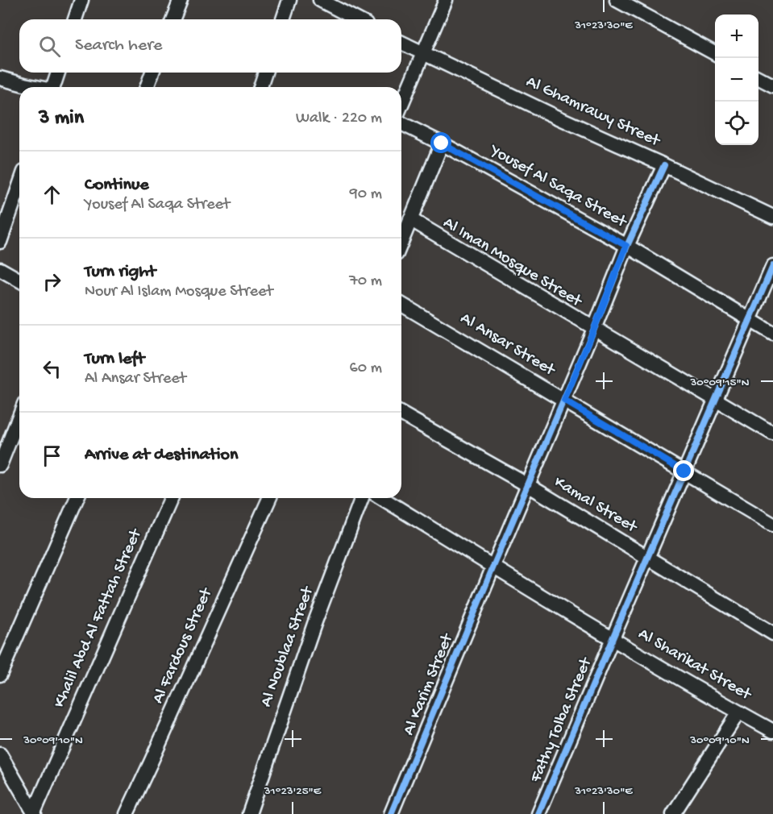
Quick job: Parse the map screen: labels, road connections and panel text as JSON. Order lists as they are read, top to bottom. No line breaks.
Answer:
{"streets":{"street":["Al Ghamrawy Street","Yousef Al Saqa Street","Al Iman Mosque Street","Al Ansar Street","Kamal Street","Khalil Abd Al Fattah Street","Al Fardous Street","Al Noublaa Street","Al Sharikat Street","Al Karim Street","Fathy Tolba Street"]},"crossings":[["Al Ghamrawy Street","Al Karim Street"],["Yousef Al Saqa Street","Al Karim Street"],["Yousef Al Saqa Street","Fathy Tolba Street"],["Al Iman Mosque Street","Al Karim Street"],["Al Iman Mosque Street","Fathy Tolba Street"],["Al Ansar Street","Al Karim Street"],["Al Ansar Street","Fathy Tolba Street"],["Kamal Street","Al Karim Street"],["Kamal Street","Fathy Tolba Street"],["Al Sharikat Street","Al Karim Street"],["Al Sharikat Street","Fathy Tolba Street"]],"page":{"map_buttons":["+","−"],"search":"Search here","heading":["3 min","Walk · 220 m"],"list":[["Continue","Yousef Al Saqa Street","90 m"],["Turn right","Nour Al Islam Mosque Street","70 m"],["Turn left","Al Ansar Street","60 m"],"Arrive at destination"]},"coordinates":["31°23'30\"E","30°09'15\"N","30°09'10\"N","31°23'25\"E"]}
